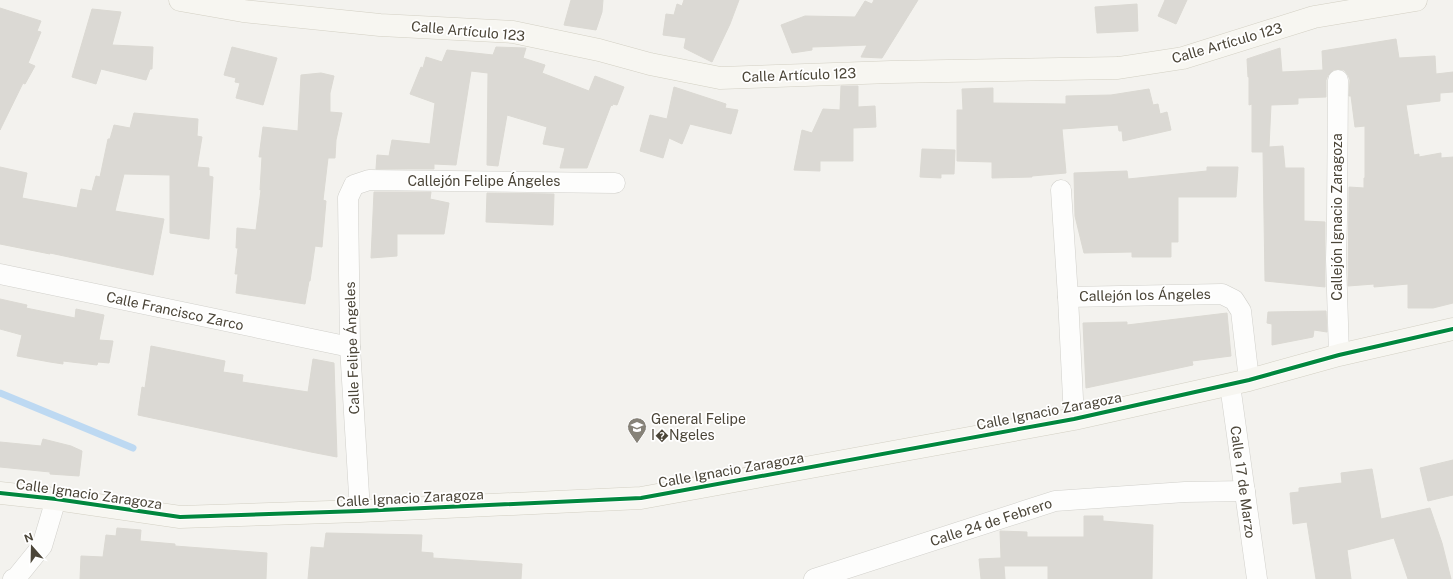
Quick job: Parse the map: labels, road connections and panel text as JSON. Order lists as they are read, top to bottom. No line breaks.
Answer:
{"streets":{"street":["Calle Artículo 123","Callejón Felipe Ángeles","Callejón Ignacio Zaragoza","Callejón los Ángeles","Calle Francisco Zarco","Calle Felipe Ángeles","Calle Ignacio Zaragoza","Calle 17 de Marzo","Calle 24 de Febrero"]},"crossings":[["Callejón Felipe Ángeles","Calle Felipe Ángeles"],["Callejón Ignacio Zaragoza","Calle Ignacio Zaragoza"],["Callejón los Ángeles","Calle Ignacio Zaragoza"],["Callejón los Ángeles","Calle 17 de Marzo"],["Calle Francisco Zarco","Calle Felipe Ángeles"],["Calle Felipe Ángeles","Calle Ignacio Zaragoza"],["Calle Ignacio Zaragoza","Calle 17 de Marzo"],["Calle 17 de Marzo","Calle 24 de Febrero"]],"places":{"school or university":["General Felipe I�Ngeles"]},"north":"top"}
